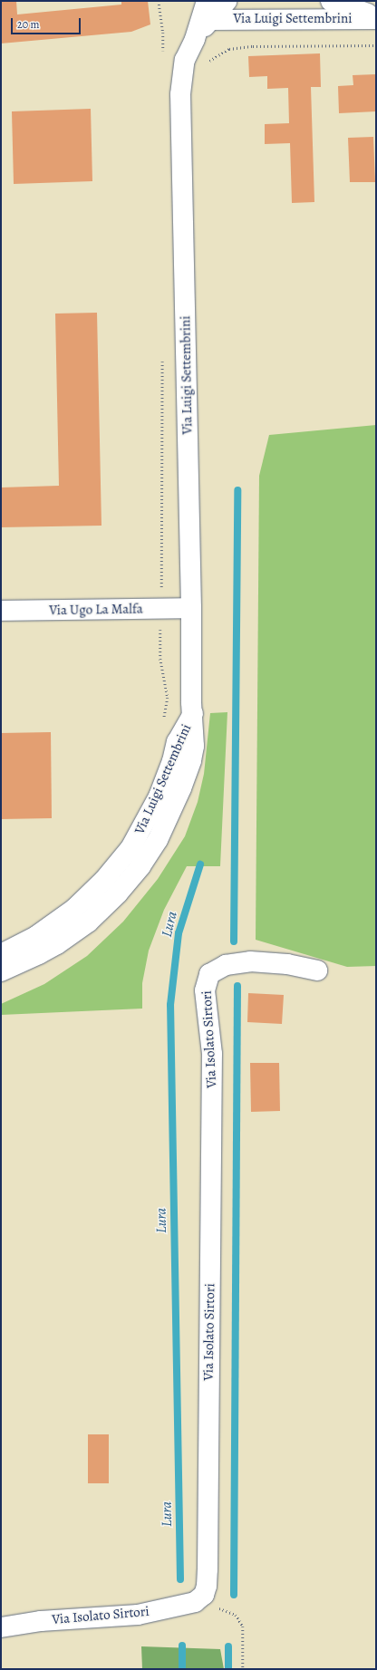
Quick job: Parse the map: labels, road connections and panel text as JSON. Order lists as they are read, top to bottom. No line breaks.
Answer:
{"streets":{"street":["Via Luigi Settembrini","Via Ugo La Malfa","Via Isolato Sirtori"]},"crossings":[["Via Luigi Settembrini","Via Ugo La Malfa"]],"water":["Lura"],"scale_bar":"20 m"}
